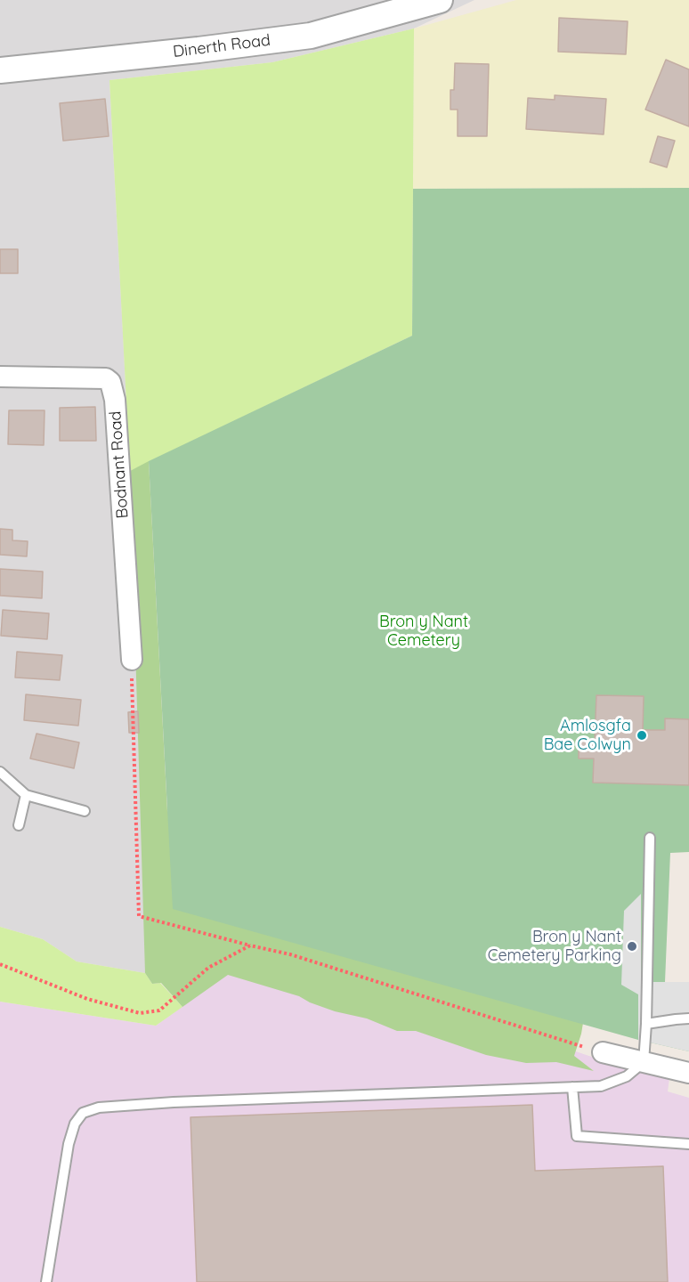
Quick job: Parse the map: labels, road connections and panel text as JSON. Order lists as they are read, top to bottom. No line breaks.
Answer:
{"streets":{"street":["Dinerth Road","Bodnant Road"]},"parks":["Bron y Nant Cemetery"],"places":["Amlosgfa Bae Colwyn","Bron y Nant Cemetery Parking"]}
